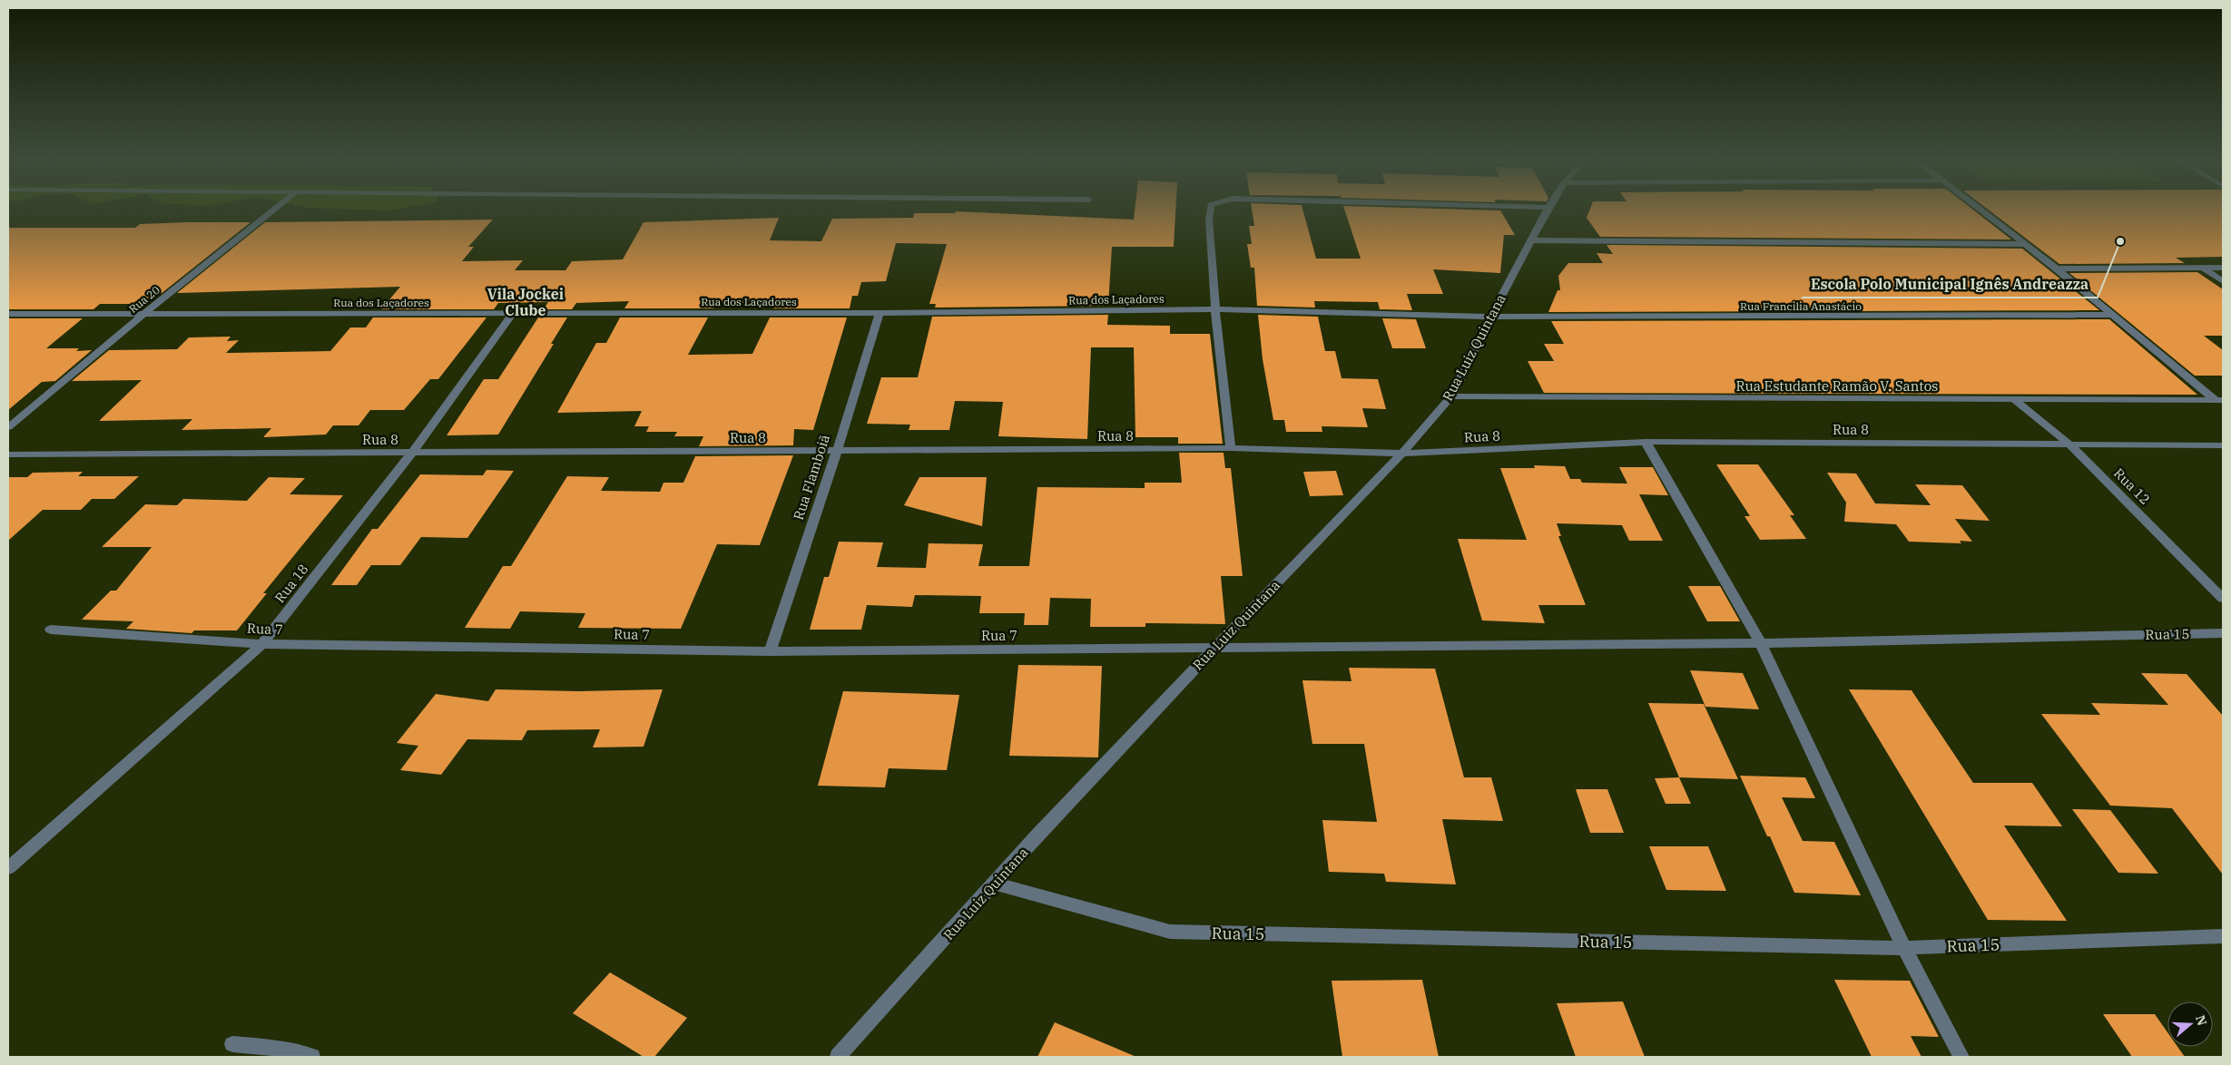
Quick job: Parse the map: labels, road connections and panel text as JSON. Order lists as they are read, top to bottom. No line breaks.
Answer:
{"streets":{"street":["Rua 20","Rua dos Laçadores","Rua Francilia Anastácio","Rua Luiz Quintana","Rua Estudante Ramão V. Santos","Rua 8","Rua Flamboiã","Rua 12","Rua 18","Rua 7","Rua 15"]},"crossings":[["Rua 20","Rua dos Laçadores"],["Rua dos Laçadores","Rua Francilia Anastácio"],["Rua dos Laçadores","Rua Luiz Quintana"],["Rua dos Laçadores","Rua Flamboiã"],["Rua dos Laçadores","Rua 18"],["Rua Francilia Anastácio","Rua Luiz Quintana"],["Rua Luiz Quintana","Rua Estudante Ramão V. Santos"],["Rua Luiz Quintana","Rua 8"],["Rua Luiz Quintana","Rua 7"],["Rua Luiz Quintana","Rua 15"],["Rua Estudante Ramão V. Santos","Rua 12"],["Rua 8","Rua Flamboiã"],["Rua 8","Rua 12"],["Rua 8","Rua 18"],["Rua Flamboiã","Rua 7"],["Rua 18","Rua 7"],["Rua 7","Rua 15"]],"districts":["Vila Jockei Clube"],"places":["Escola Polo Municipal Ignês Andreazza"],"north":"right"}
